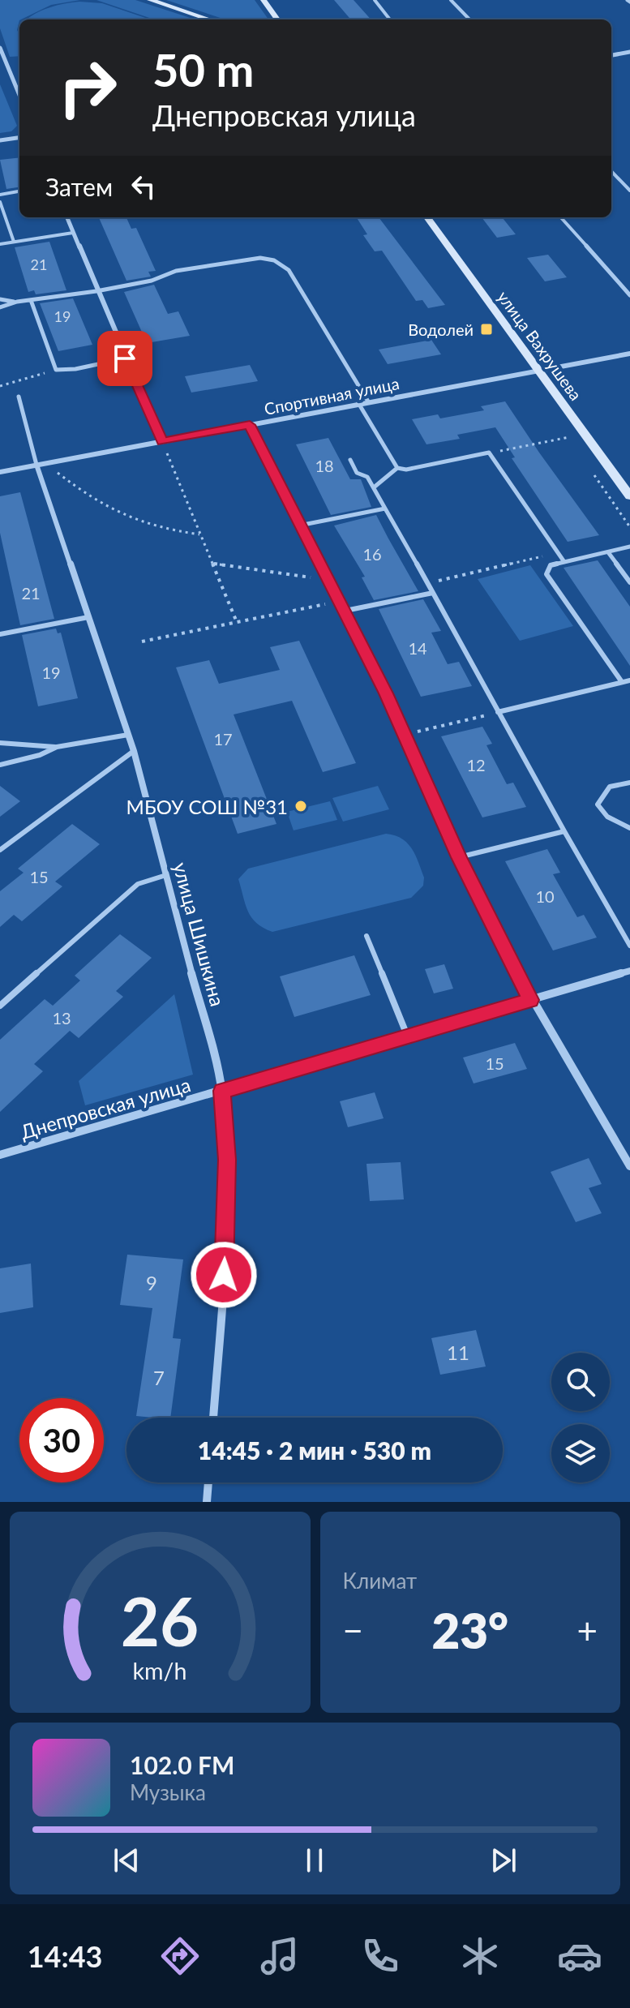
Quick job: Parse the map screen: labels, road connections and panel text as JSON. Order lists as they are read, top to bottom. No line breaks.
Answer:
{"streets":{"main road":["улица Вахрушева"],"street":["Спортивная улица","улица Шишкина","Днепровская улица"]},"crossings":[["улица Вахрушева","Спортивная улица"],["Спортивная улица","улица Шишкина"],["улица Шишкина","Днепровская улица"]],"places":{"transit":["Водолей"],"other":["МБОУ СОШ №31"]},"house_numbers":["21","19","18","16","21","14","19","17","12","15","10","13","15","9","11","7"],"page":{"turn":["50 m","Днепровская улица"],"then":"Затем","limit":"30","trip":"14:45 · 2 мин · 530 m","tile":"Климат","heat":["−","23°","+"],"song":["102.0 FM","Музыка"],"tabs":"14:43","gauge":["26","km/h"]}}
